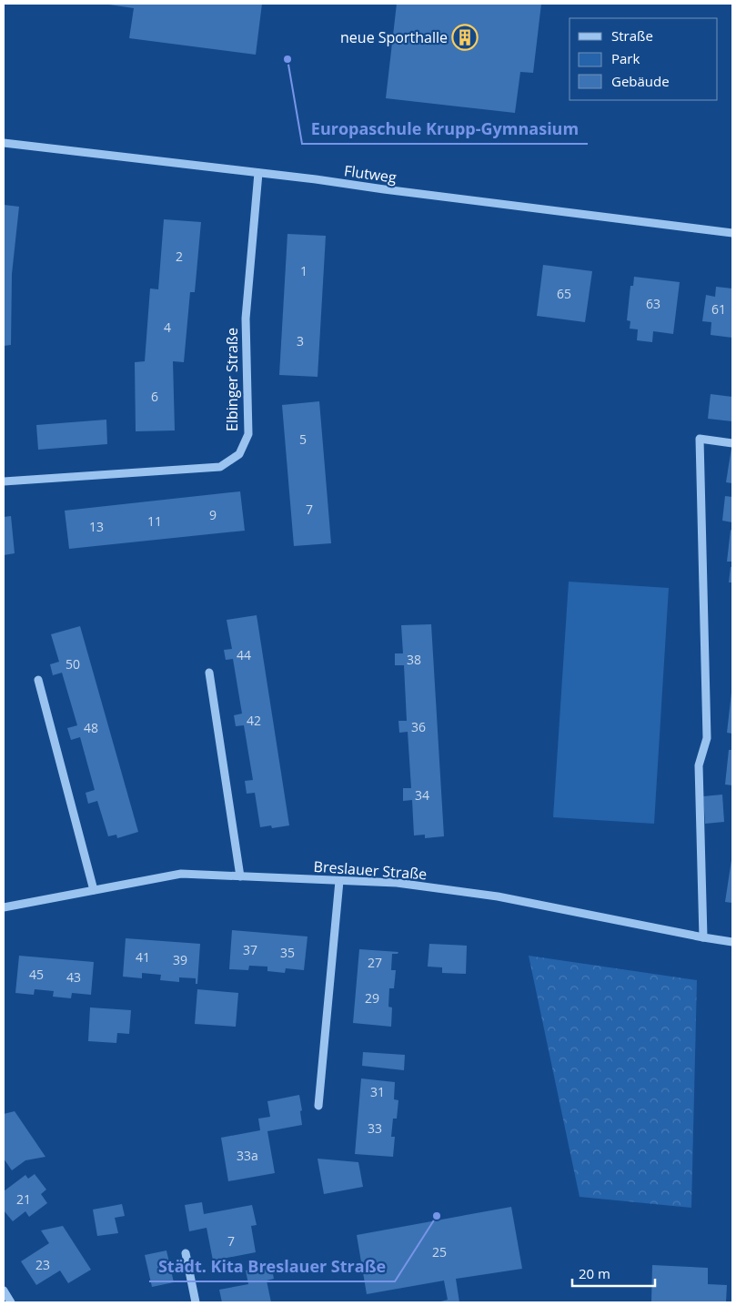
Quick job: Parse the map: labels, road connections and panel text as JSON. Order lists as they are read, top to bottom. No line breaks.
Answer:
{"streets":{"street":["Flutweg","Elbinger Straße","Breslauer Straße"]},"crossings":[["Flutweg","Elbinger Straße"]],"places":{"building":["neue Sporthalle"],"other":["Europaschule Krupp-Gymnasium","Städt. Kita Breslauer Straße"]},"house_numbers":["2","1","65","63","61","4","3","6","5","7","9","11","13","44","38","50","42","36","48","34","37","35","41","39","27","45","43","29","31","33","33a","21","7","25","23"],"legend":["Straße","Park","Gebäude"],"scale_bar":"20 m"}
